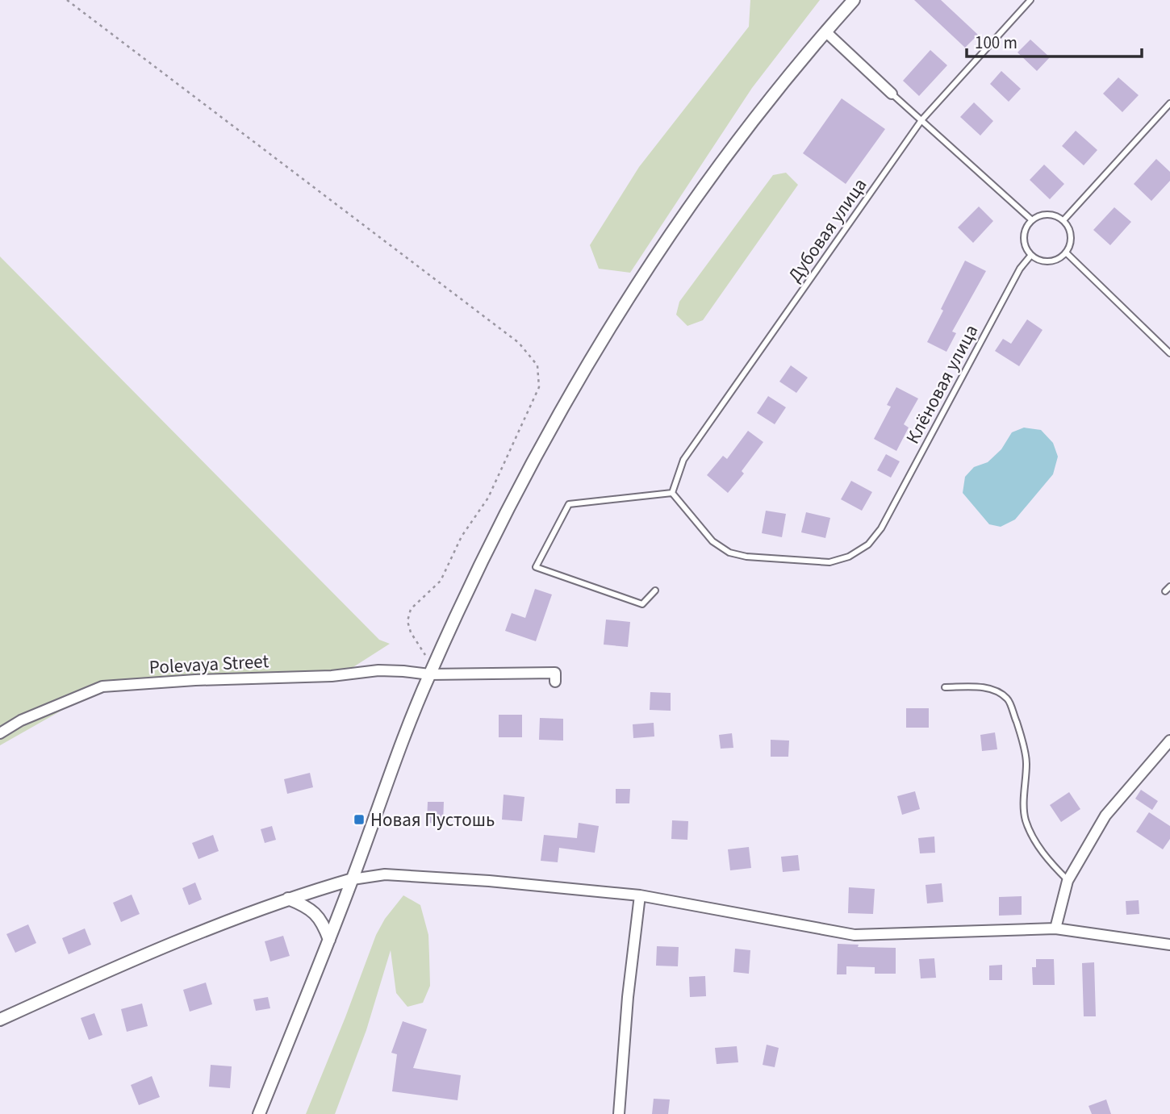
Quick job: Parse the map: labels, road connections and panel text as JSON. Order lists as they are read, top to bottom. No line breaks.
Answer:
{"streets":{"street":["Polevaya Street"],"lane":["Дубовая улица","Клёновая улица"]},"crossings":[["Дубовая улица","Клёновая улица"]],"places":{"transit":["Новая Пустошь"]},"scale_bar":"100 m"}
